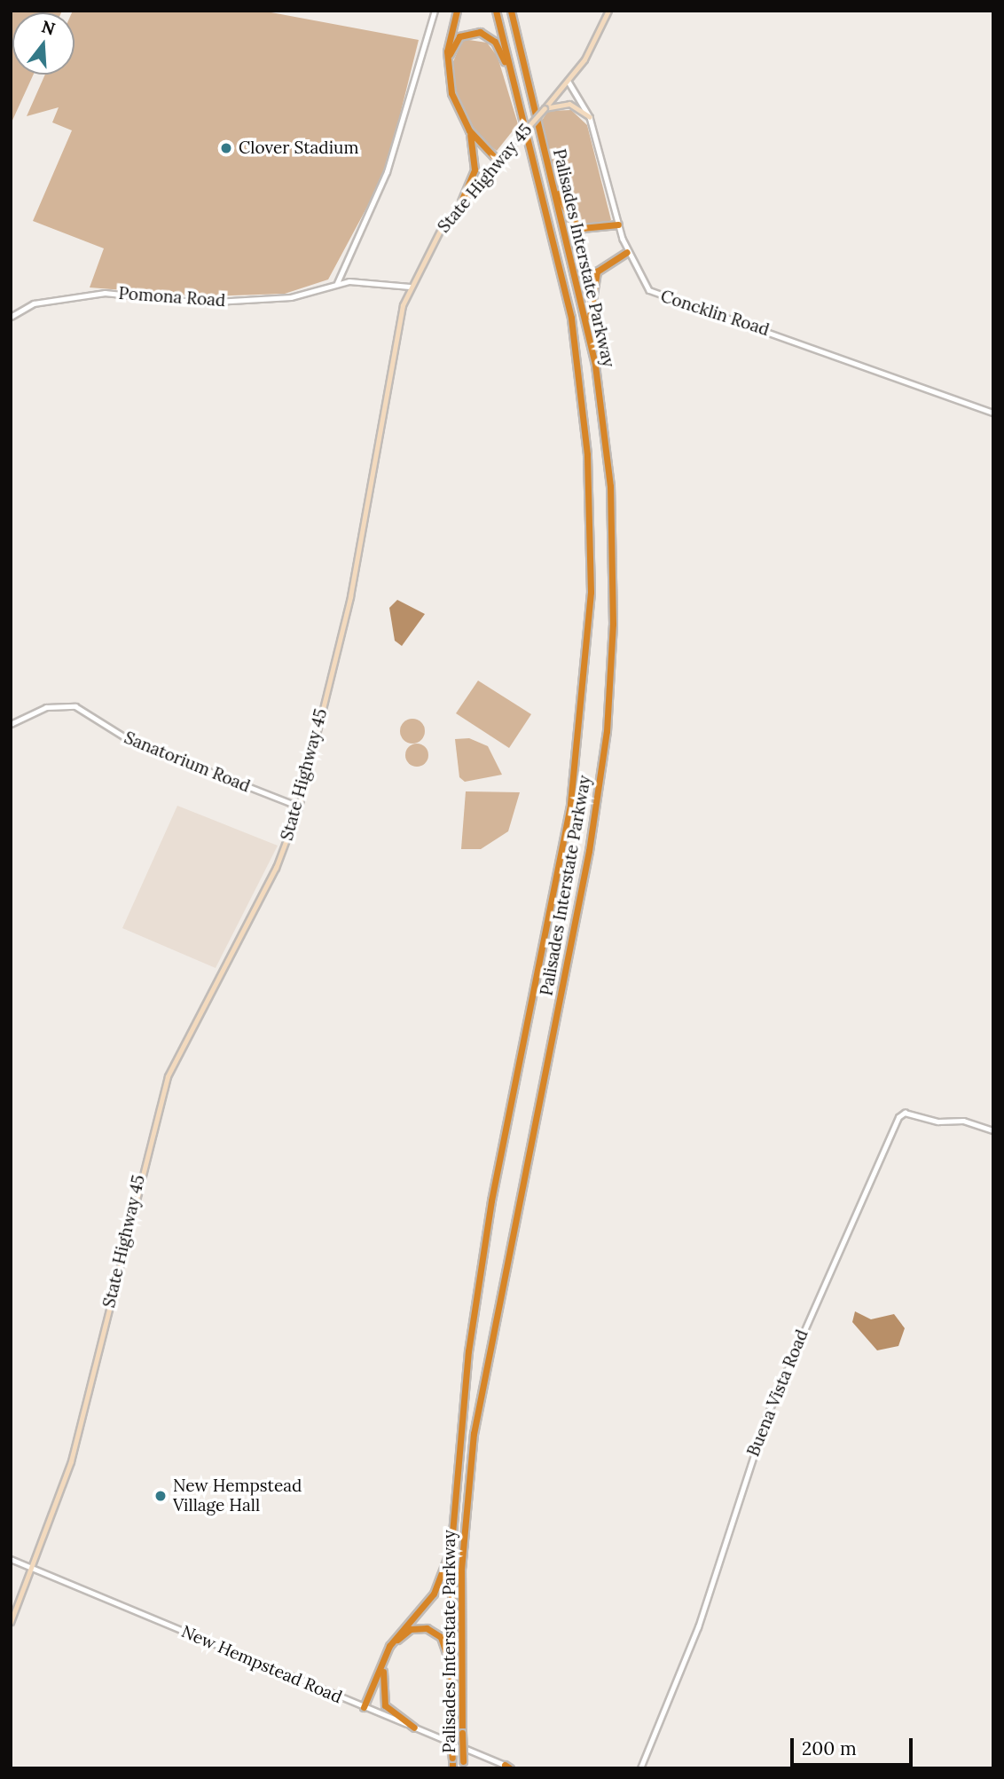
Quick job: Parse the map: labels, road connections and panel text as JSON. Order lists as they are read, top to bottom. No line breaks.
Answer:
{"streets":{"highway":["Palisades Interstate Parkway"],"main road":["State Highway 45"],"street":["Pomona Road","Concklin Road","Sanatorium Road","Buena Vista Road","New Hempstead Road"]},"crossings":[["State Highway 45","Pomona Road"],["State Highway 45","Concklin Road"],["State Highway 45","Sanatorium Road"],["State Highway 45","New Hempstead Road"]],"places":["Clover Stadium","New Hempstead Village Hall"],"scale_bar":"200 m","north":"top"}
